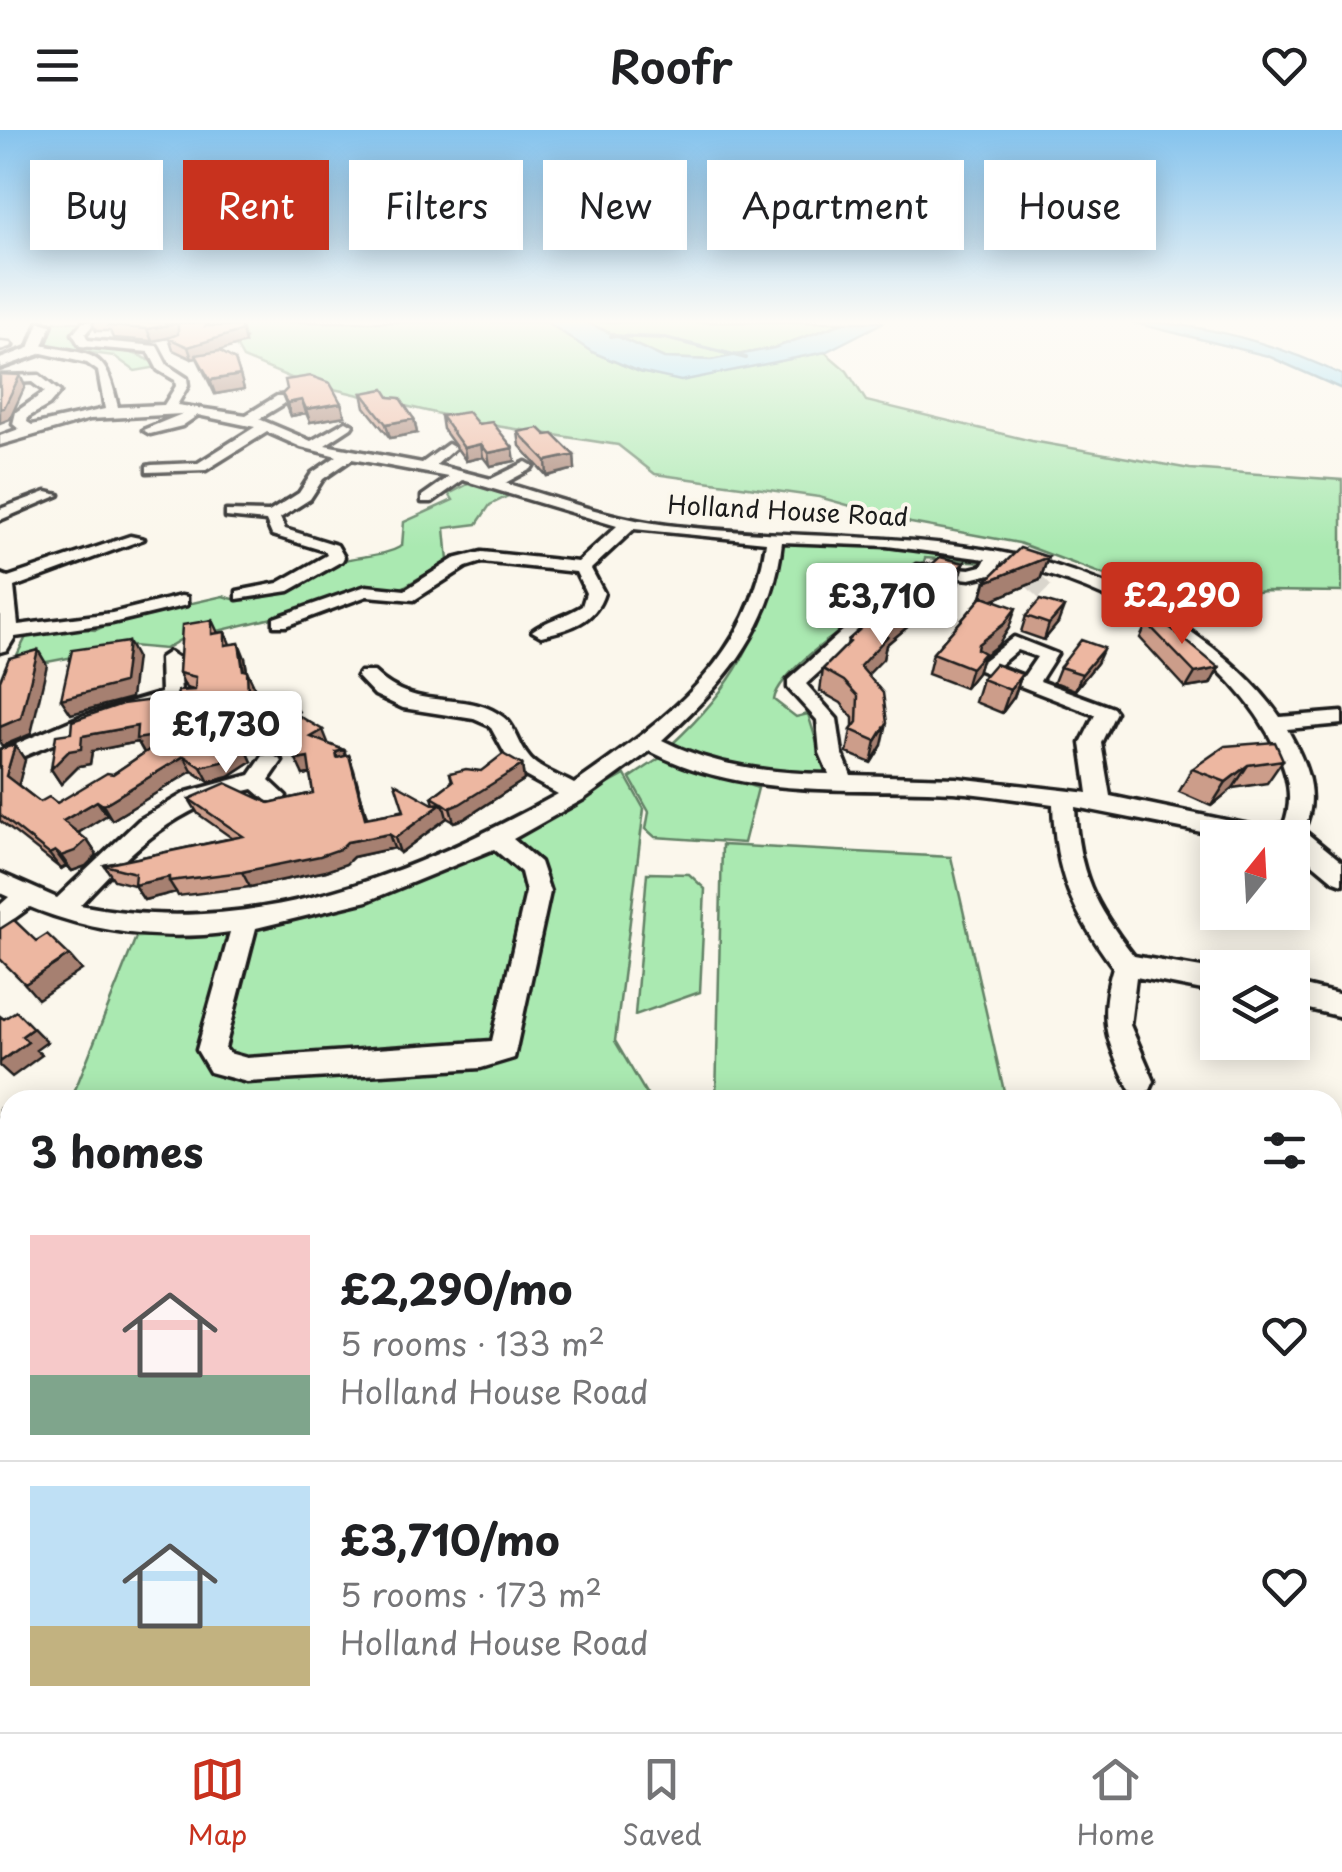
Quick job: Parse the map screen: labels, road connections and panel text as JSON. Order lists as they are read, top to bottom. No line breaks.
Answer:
{"streets":{"street":["Holland House Road"]},"north":"top","page":{"header":"Roofr","chip":["Buy","Rent","Filters","New","Apartment","House"],"price":["£2,290","£3,710","£1,730"],"heading":"3 homes","list":[{"name":"£2,290/mo","note":"5 rooms · 133 m² · Holland House Road"},{"name":"£3,710/mo","note":"5 rooms · 173 m² · Holland House Road"}],"tabs":["Map","Saved","Home"]}}
